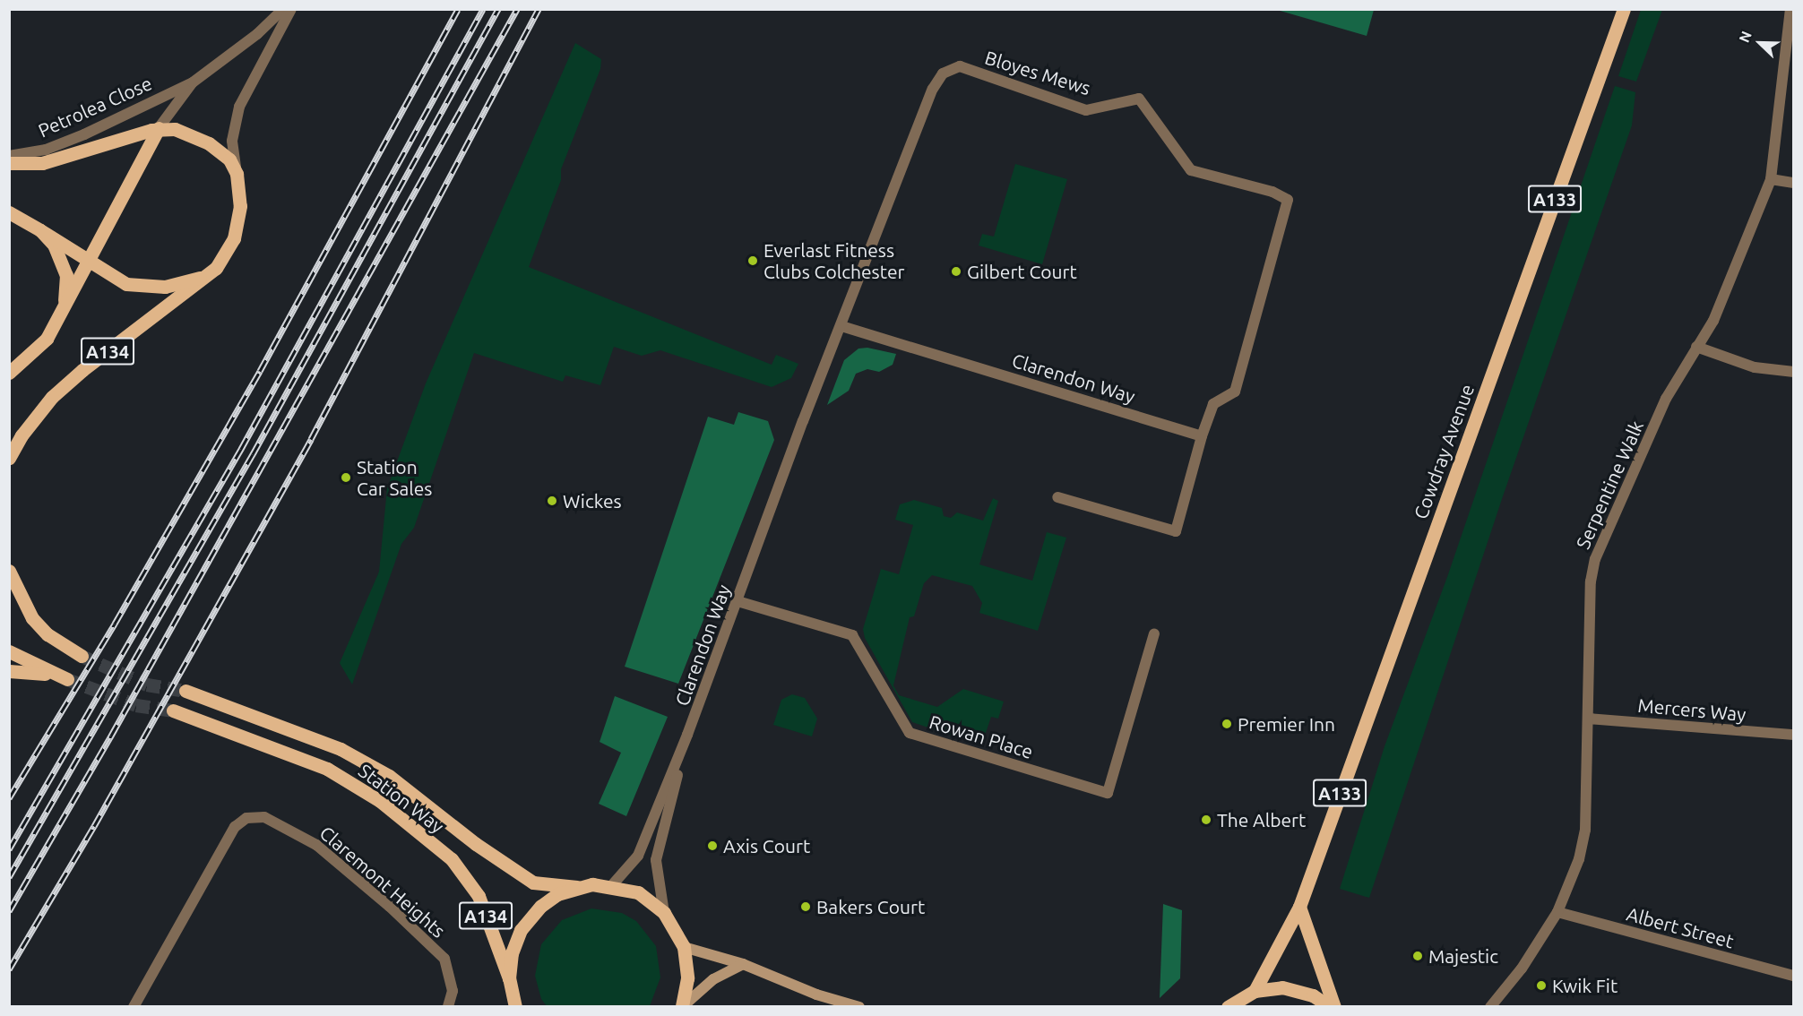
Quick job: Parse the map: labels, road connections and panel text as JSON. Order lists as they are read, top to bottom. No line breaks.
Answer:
{"streets":{"main road":["A133","A134","Cowdray Avenue","Station Way"],"street":["Bloyes Mews","Petrolea Close","Clarendon Way","Serpentine Walk","Mercers Way","Rowan Place","Claremont Heights","Albert Street"]},"crossings":[["Bloyes Mews","Clarendon Way"],["Petrolea Close","A134"],["A134","Clarendon Way"],["A134","Station Way"],["Clarendon Way","Rowan Place"],["Serpentine Walk","Mercers Way"],["Serpentine Walk","Albert Street"]],"places":["Everlast Fitness Clubs Colchester","Gilbert Court","Station Car Sales","Wickes","Premier Inn","The Albert","Axis Court","Bakers Court","Majestic","Kwik Fit"],"north":"top left"}
